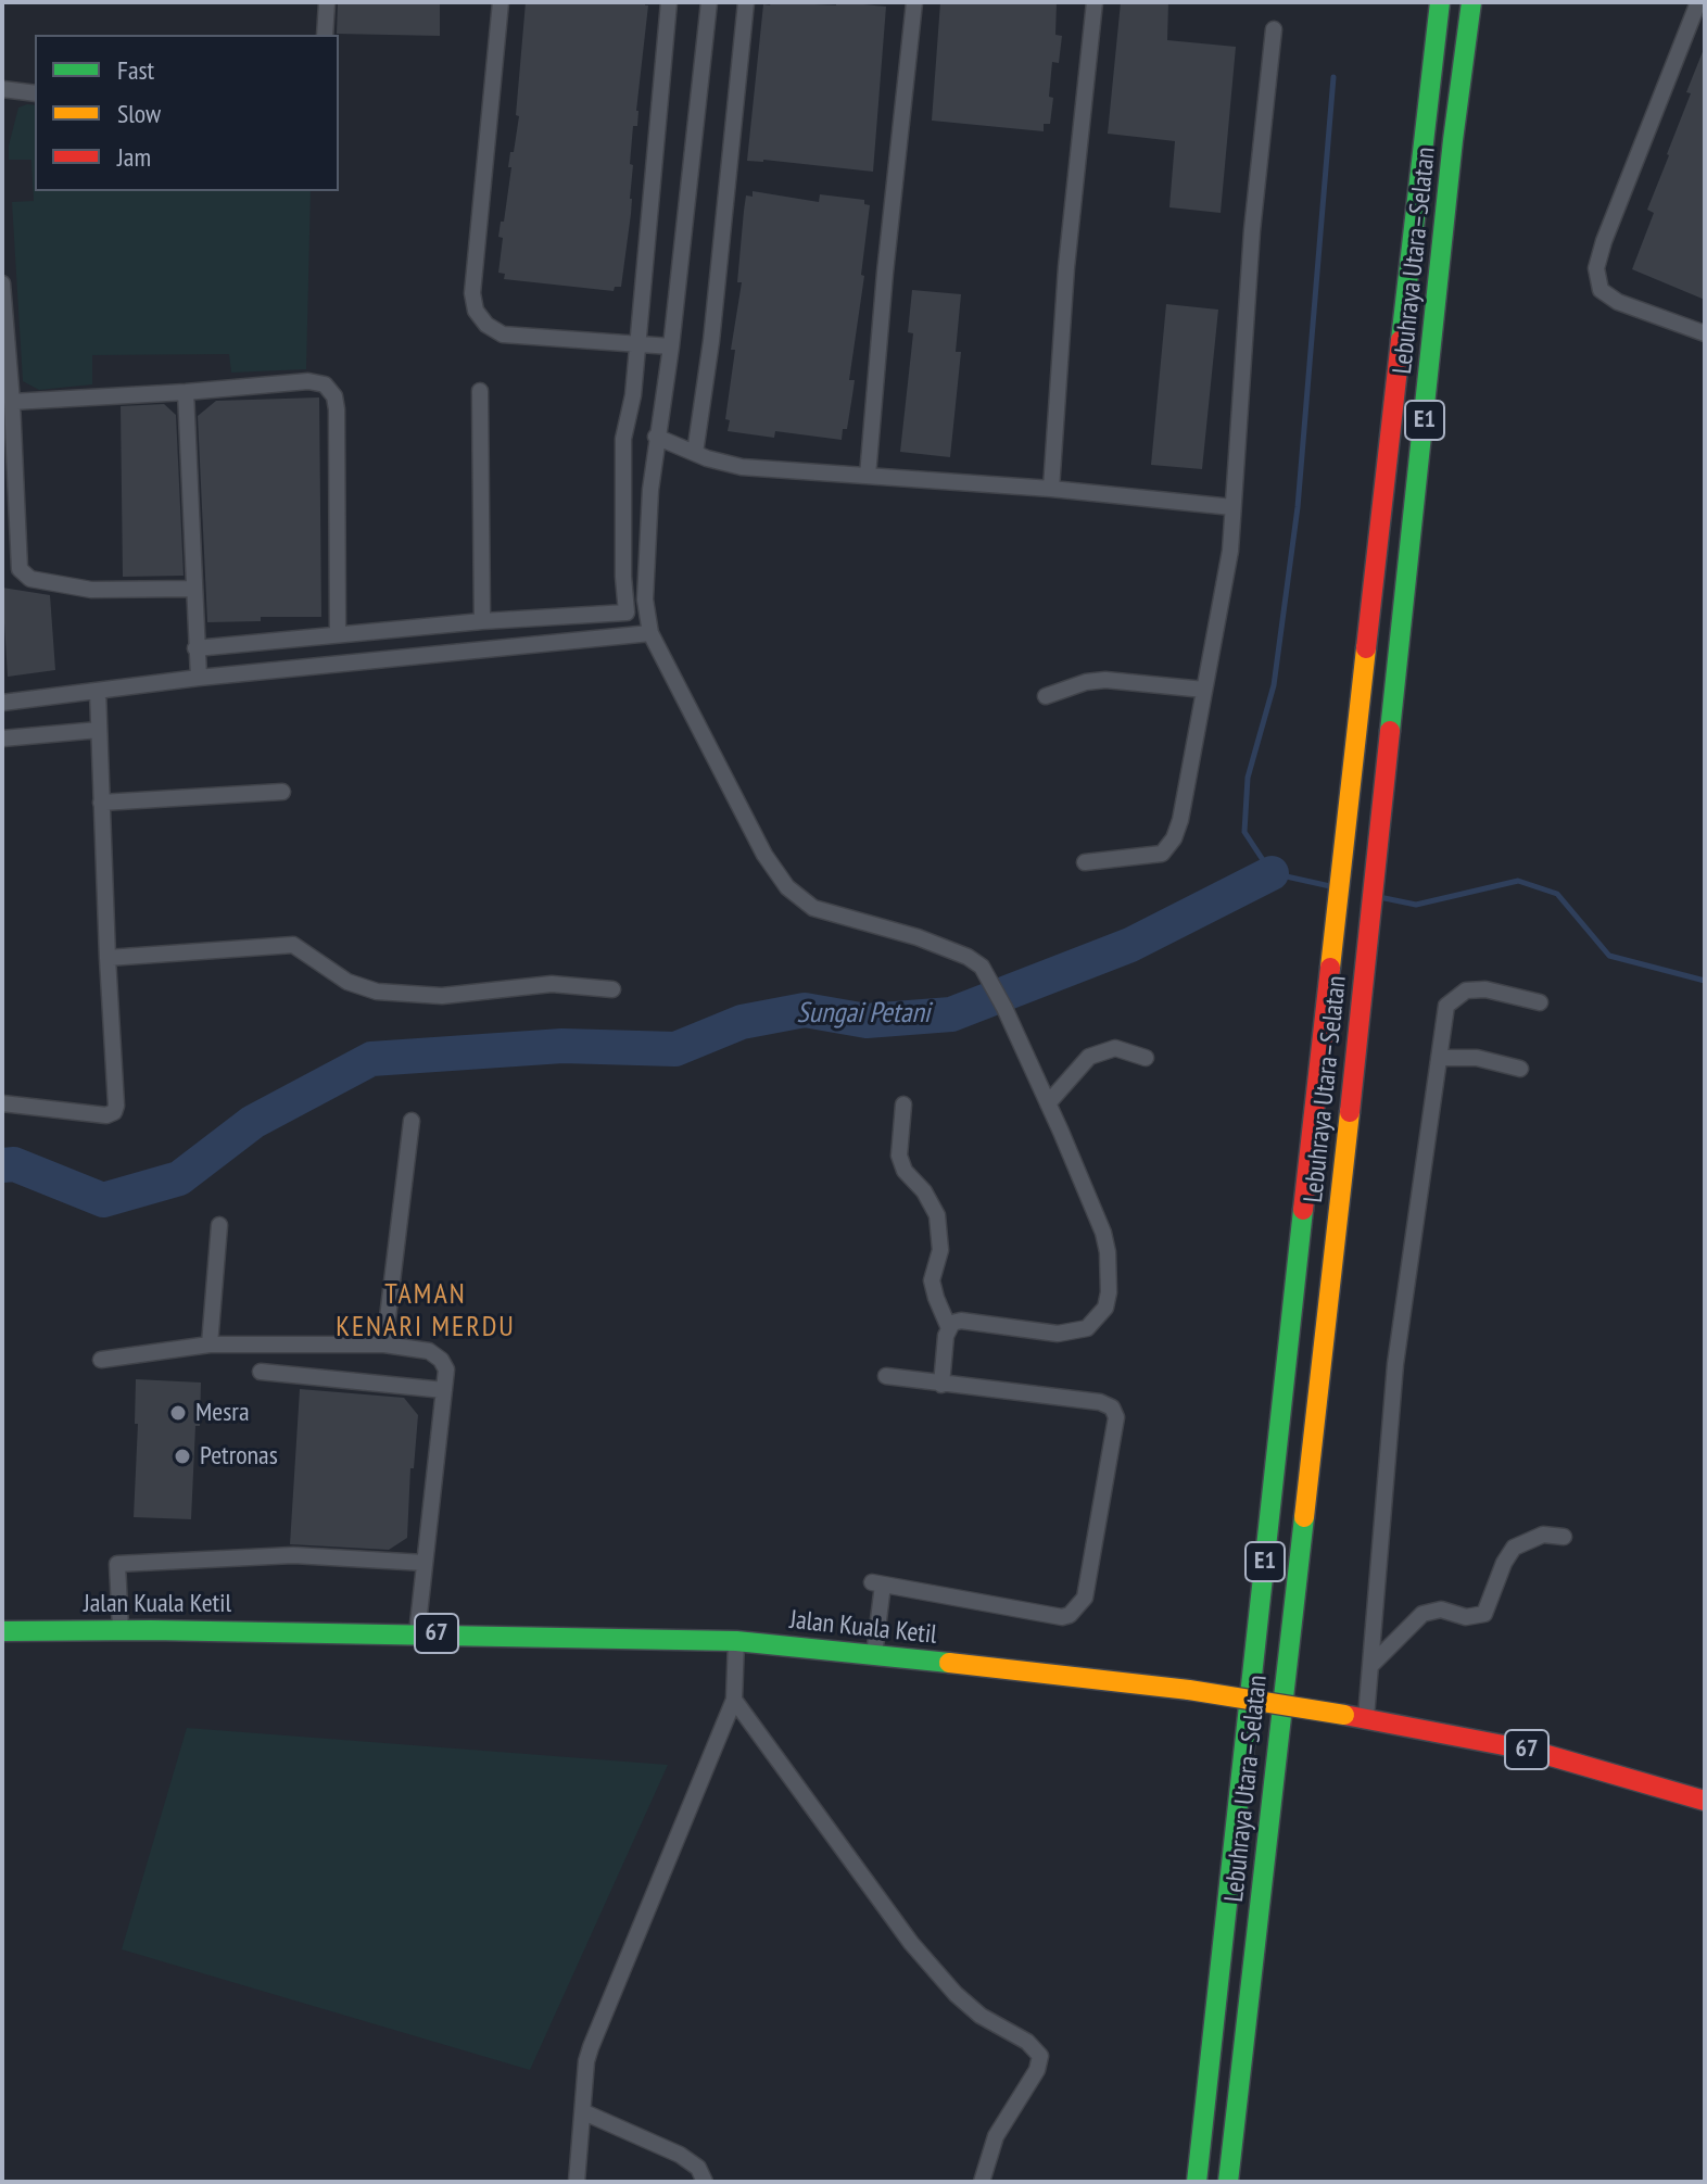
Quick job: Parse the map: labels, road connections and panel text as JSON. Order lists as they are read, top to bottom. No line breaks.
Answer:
{"streets":{"main road":["Lebuhraya Utara–Selatan","E1","Jalan Kuala Ketil","67"]},"districts":["TAMAN KENARI MERDU"],"water":["Sungai Petani"],"places":["Mesra","Petronas"],"legend":["Fast","Slow","Jam"]}
